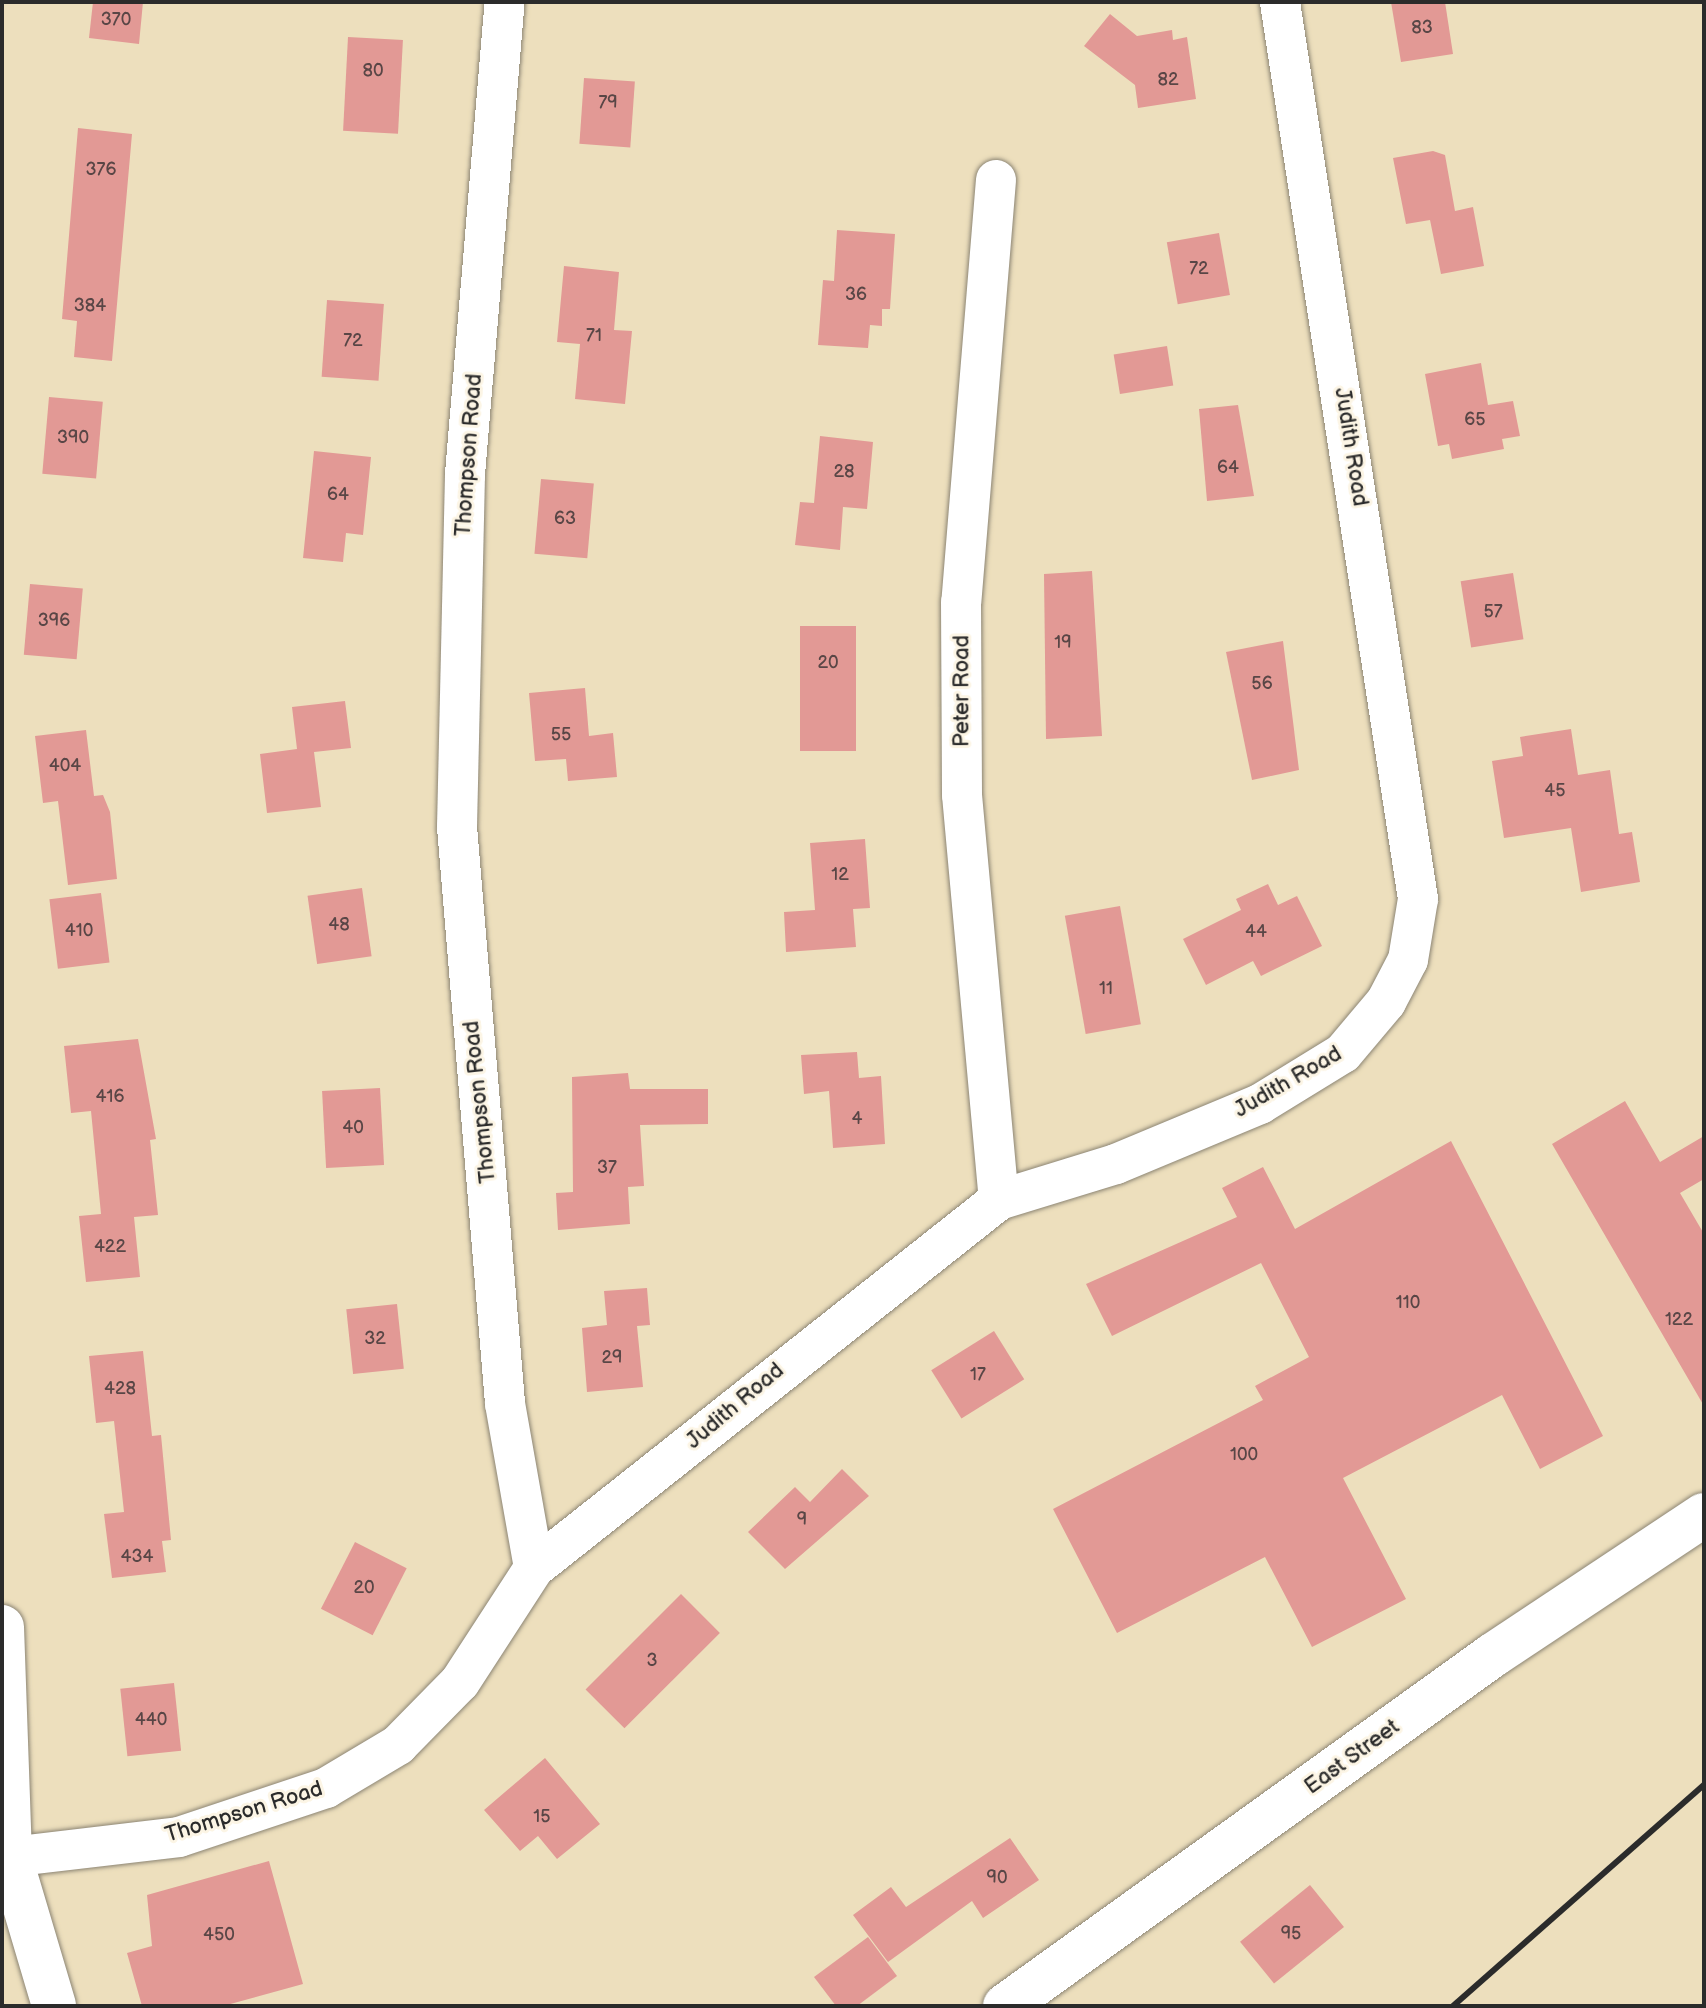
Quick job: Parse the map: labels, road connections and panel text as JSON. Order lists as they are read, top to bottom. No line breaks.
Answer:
{"streets":{"street":["Judith Road","Thompson Road","Peter Road","East Street"]},"crossings":[["Judith Road","Thompson Road"],["Judith Road","Peter Road"]],"house_numbers":["370","83","80","82","79","376","72","36","384","71","72","65","390","64","28","64","63","57","396","19","20","56","55","404","45","12","48","410","44","11","416","4","40","37","422","110","122","32","29","17","428","100","9","434","20","3","440","15","90","95","450"]}
